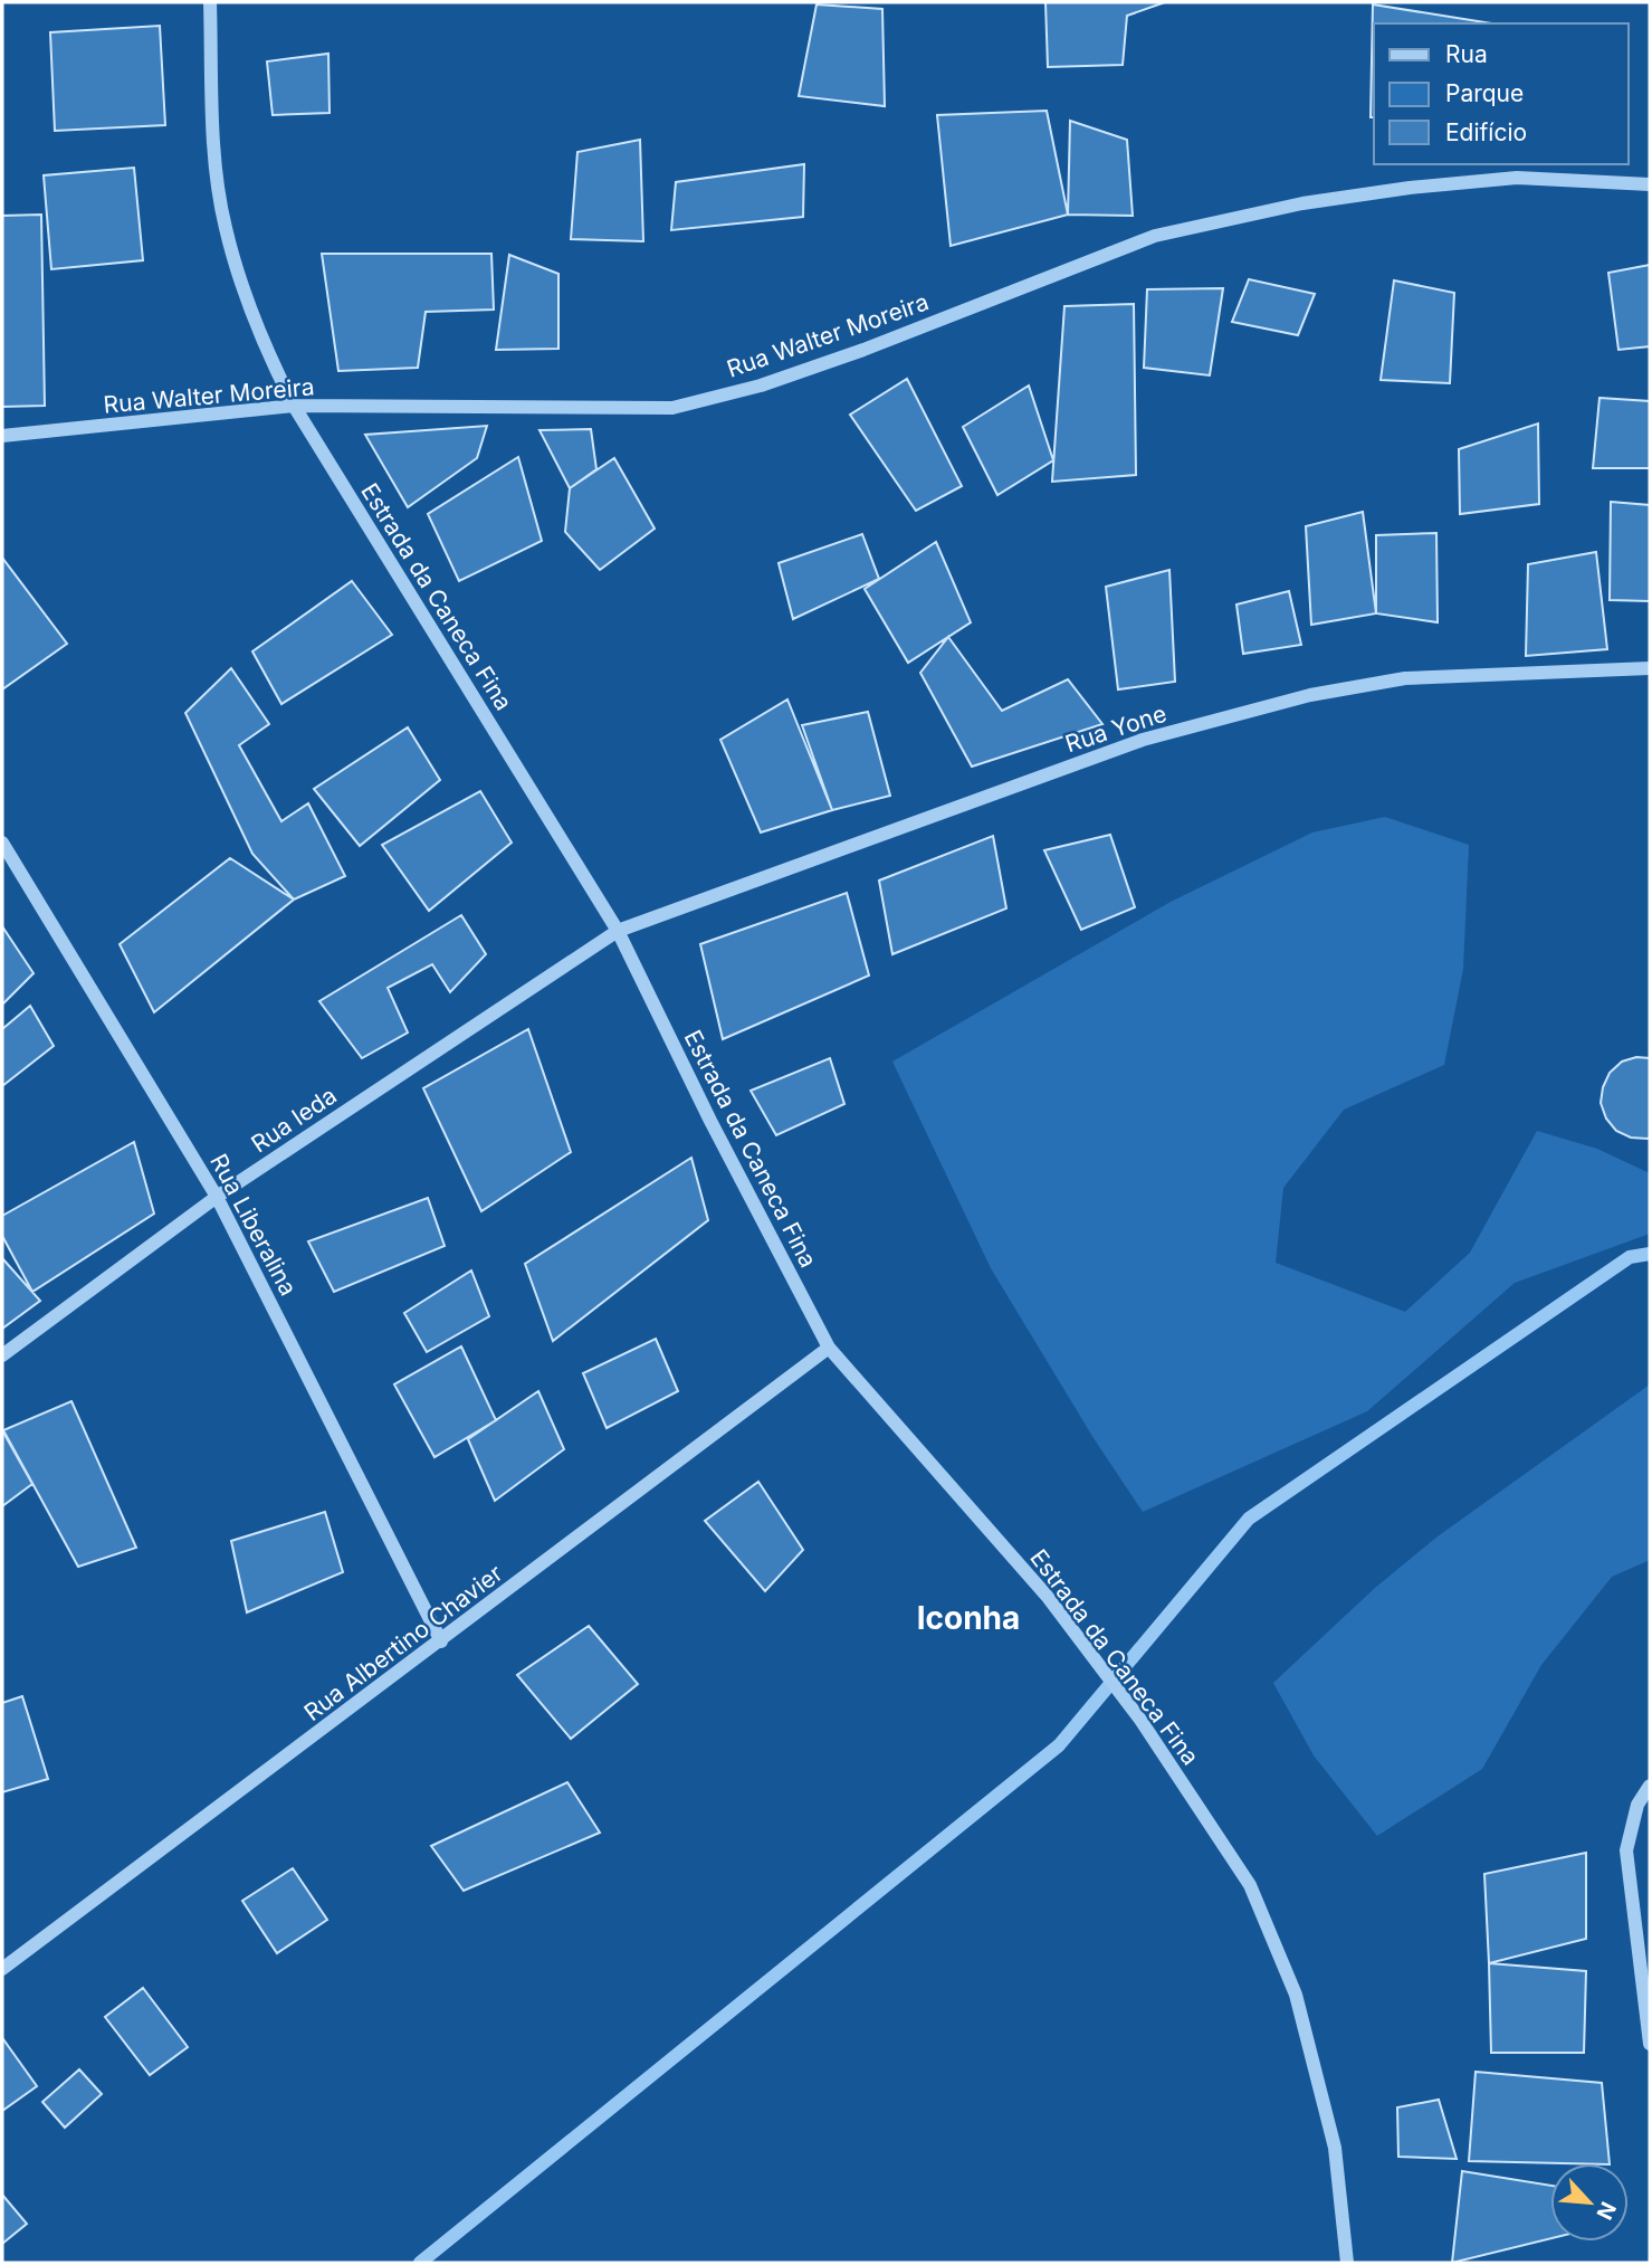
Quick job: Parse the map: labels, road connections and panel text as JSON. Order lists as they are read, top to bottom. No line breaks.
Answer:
{"streets":{"street":["Rua Walter Moreira","Estrada da Caneca Fina","Rua Yone","Rua Ieda","Rua Liberalina","Rua Albertino Chavier"]},"crossings":[["Rua Walter Moreira","Estrada da Caneca Fina"],["Estrada da Caneca Fina","Rua Yone"],["Estrada da Caneca Fina","Rua Ieda"],["Estrada da Caneca Fina","Rua Albertino Chavier"],["Rua Yone","Rua Ieda"],["Rua Ieda","Rua Liberalina"],["Rua Liberalina","Rua Albertino Chavier"]],"districts":["Iconha"],"legend":["Rua","Parque","Edifício"],"north":"bottom right"}
